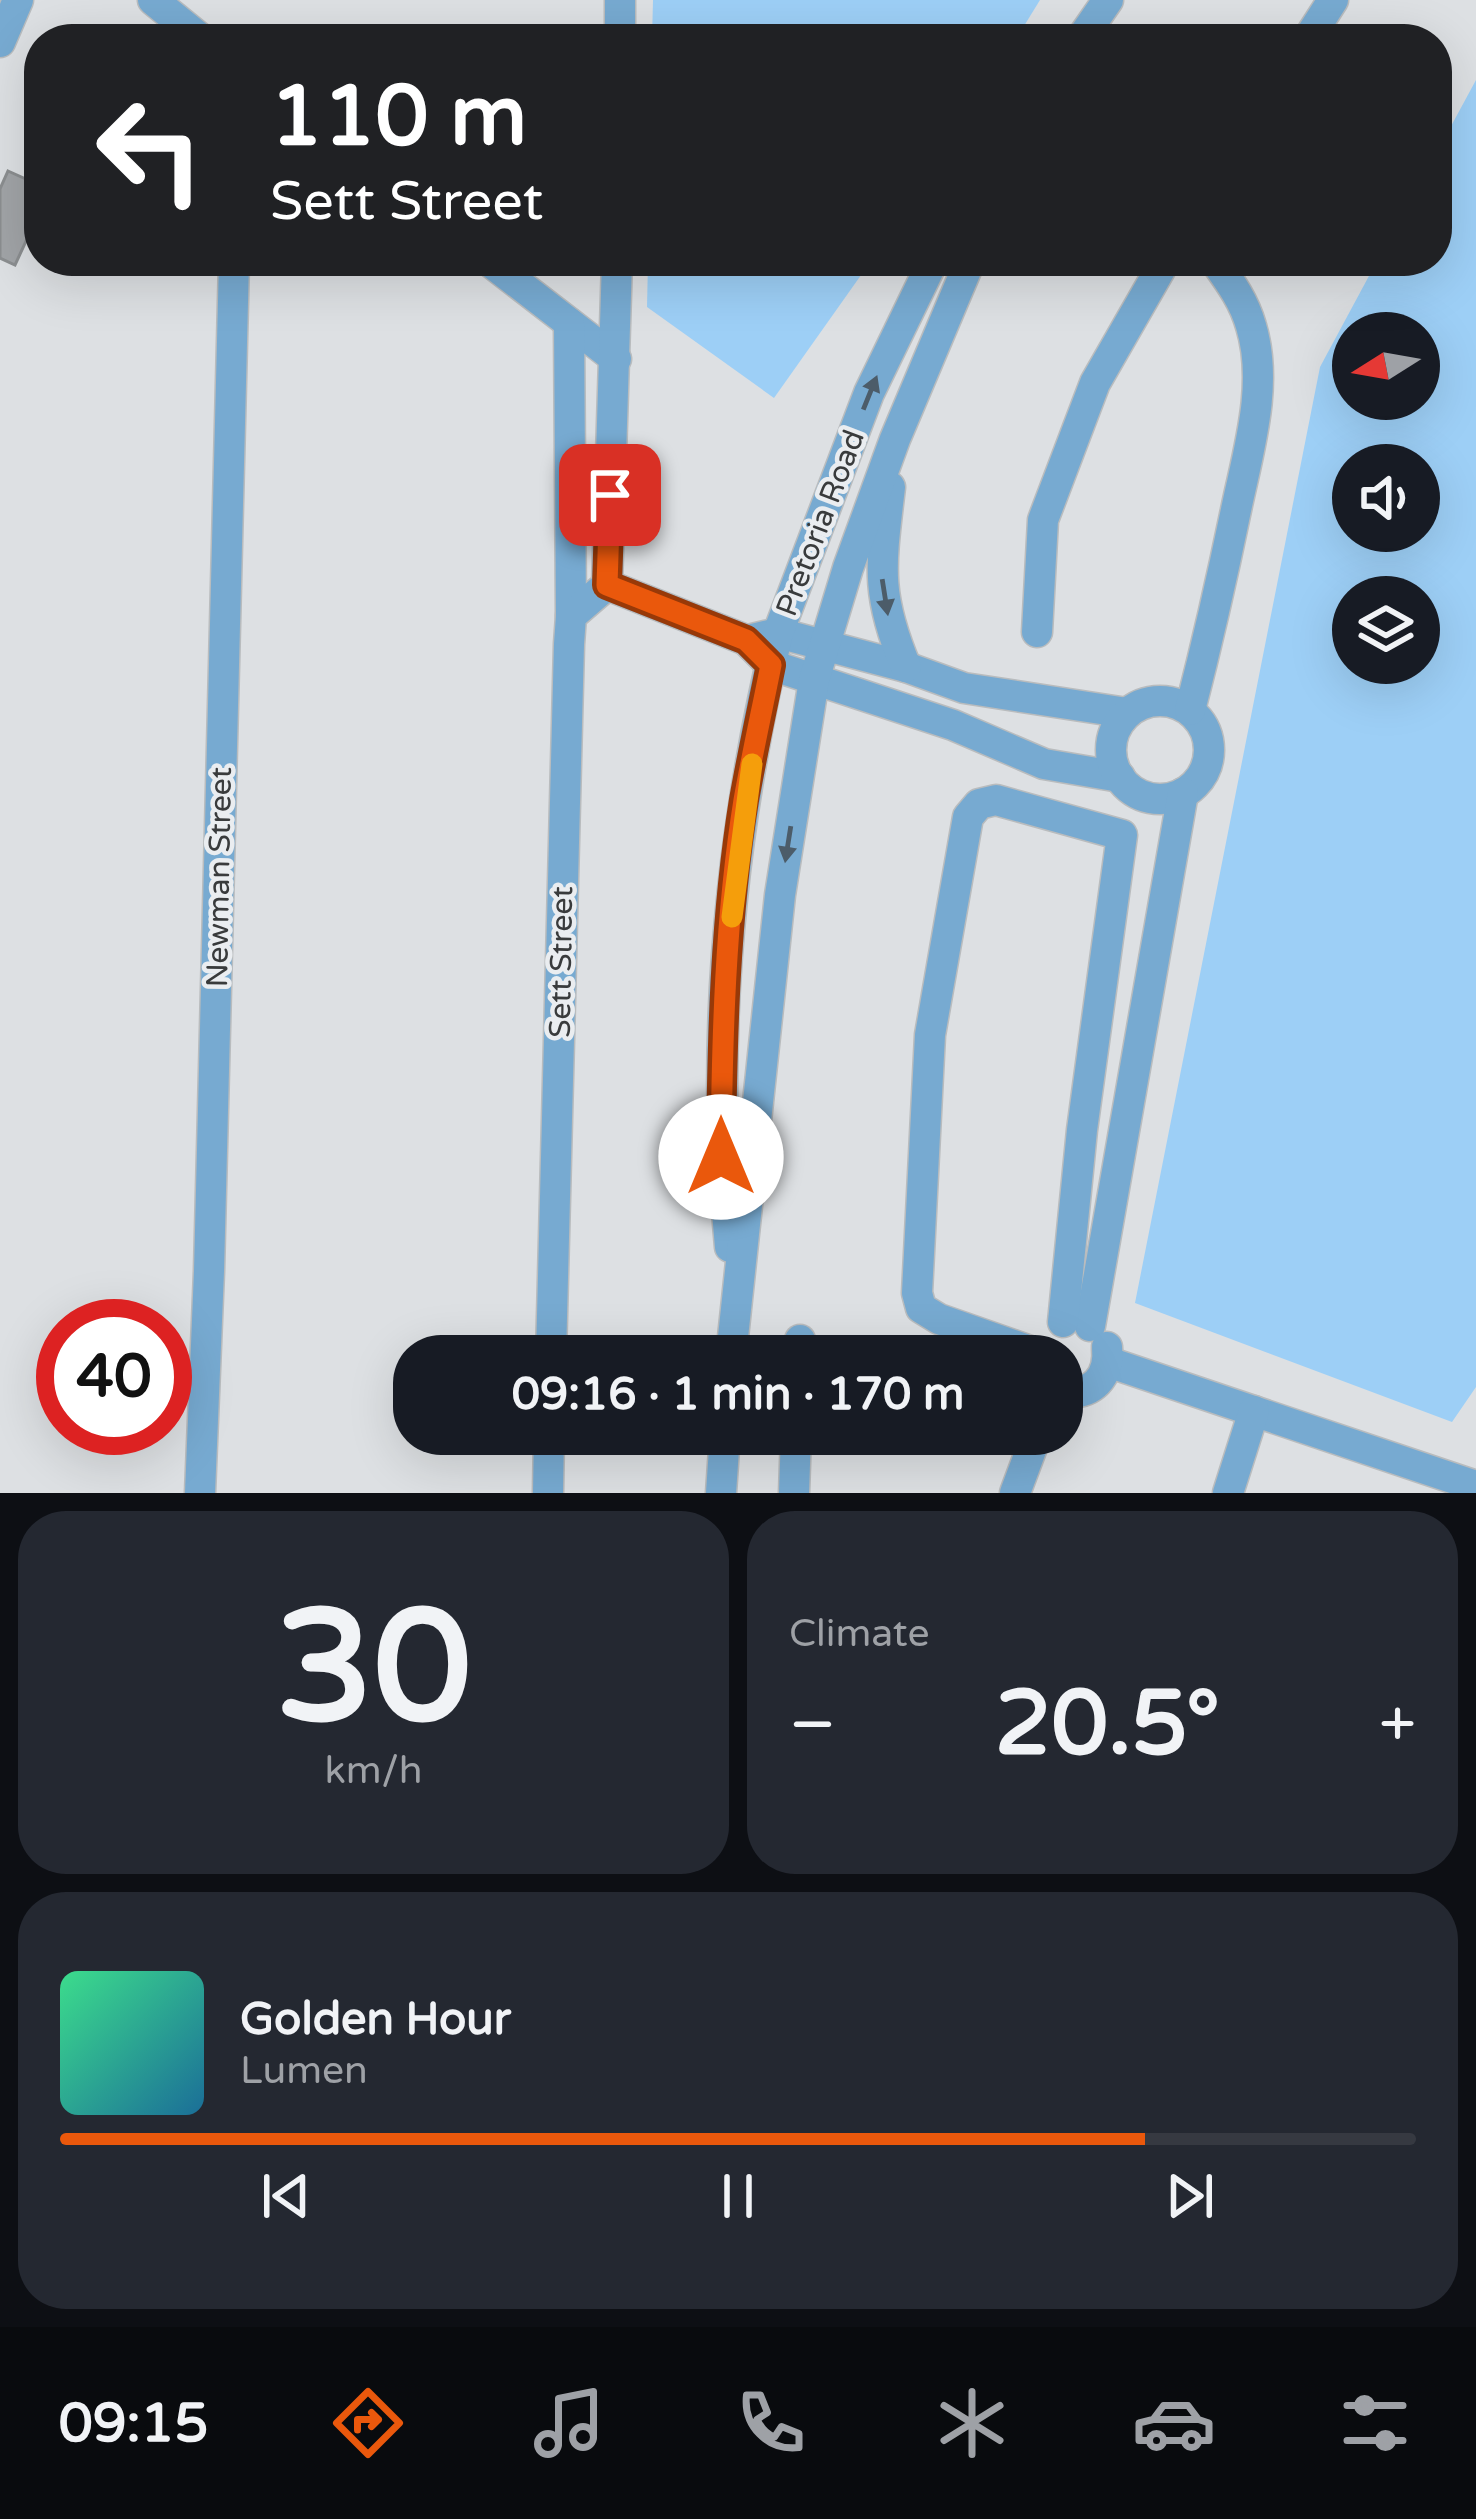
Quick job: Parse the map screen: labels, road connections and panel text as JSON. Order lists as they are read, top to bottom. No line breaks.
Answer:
{"streets":{"street":["Pretoria Road","Newman Street","Sett Street"]},"north":"left","page":{"turn":["110 m","Sett Street"],"limit":"40","trip":"09:16 · 1 min · 170 m","tile":[["30","km/h"],"Climate"],"heat":["−","20.5°","+"],"song":["Golden Hour","Lumen"],"tabs":"09:15"}}
